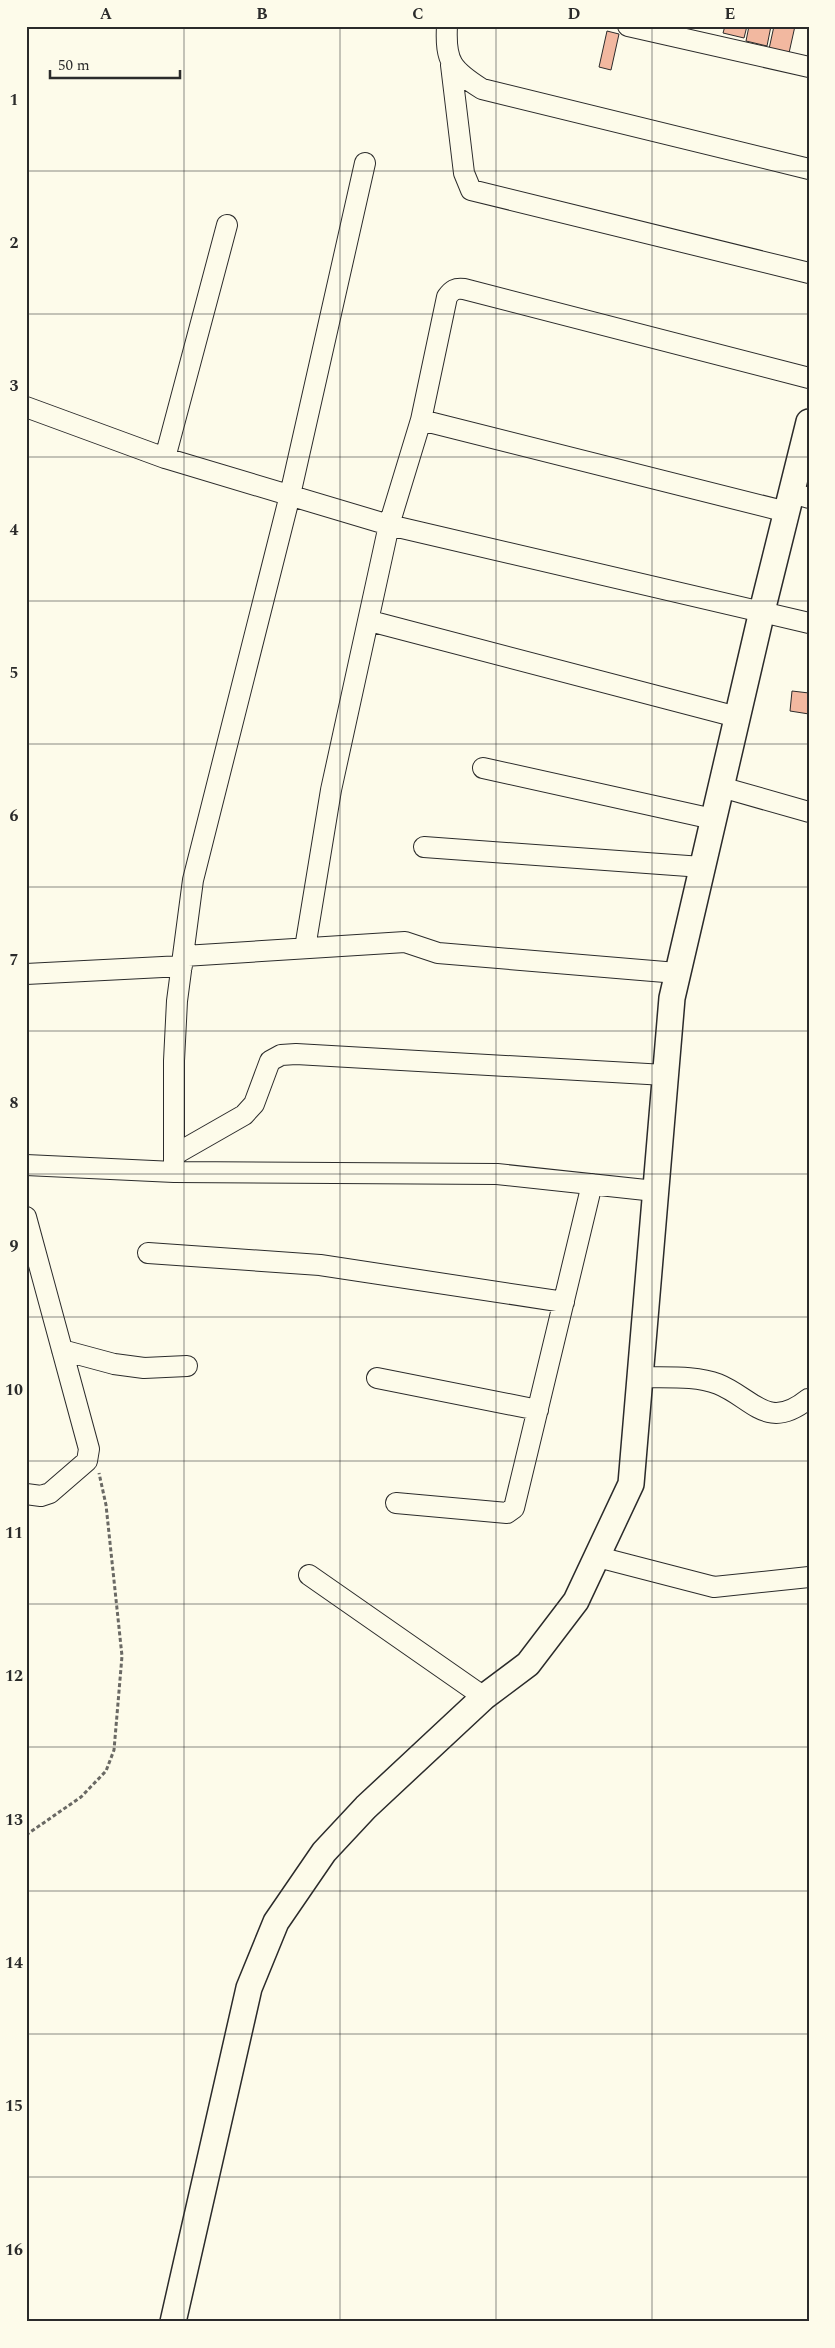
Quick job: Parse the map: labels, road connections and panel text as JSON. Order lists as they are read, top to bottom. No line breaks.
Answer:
{"scale_bar":"50 m","grid":{"columns":["A","B","C","D","E"],"rows":["1","2","3","4","5","6","7","8","9","10","11","12","13","14","15","16"]}}
